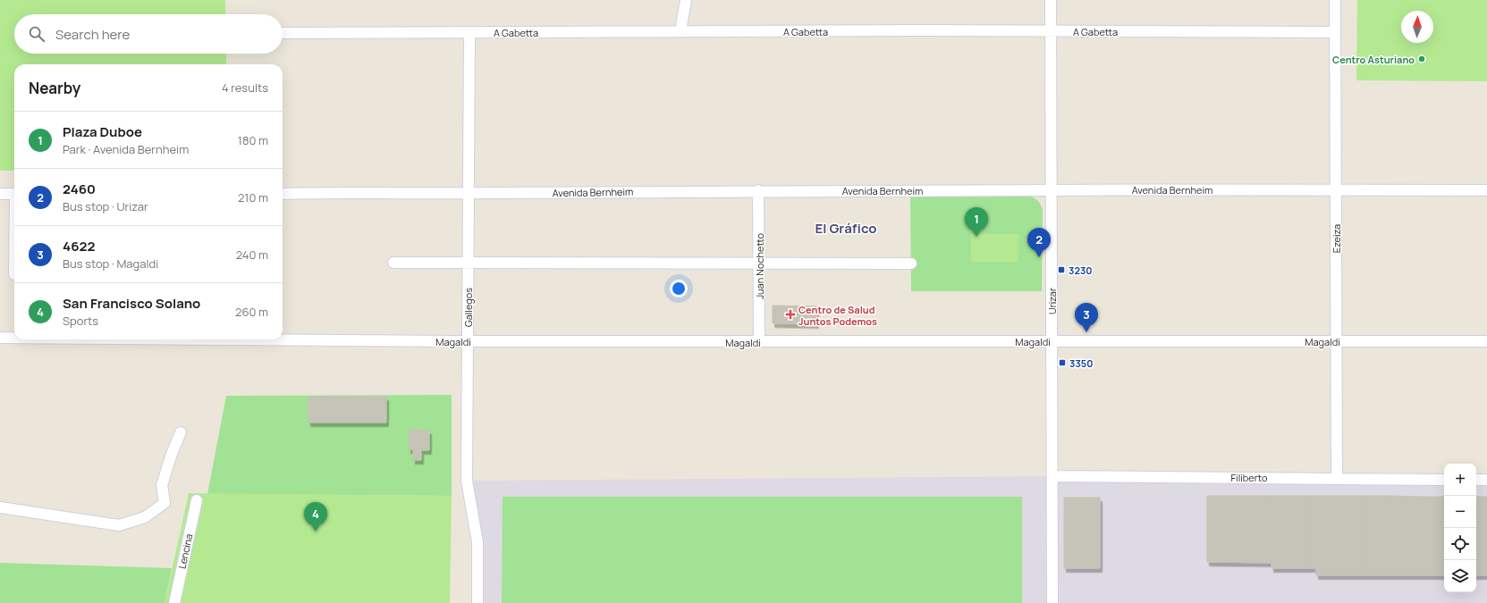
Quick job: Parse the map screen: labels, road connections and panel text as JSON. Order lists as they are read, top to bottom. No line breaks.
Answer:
{"streets":{"street":["A Gabetta","Avenida Bernheim","Ezeiza","Juan Nochetto","Urizar","Gallegos","Magaldi","Filiberto","Lencina"]},"crossings":[["A Gabetta","Ezeiza"],["A Gabetta","Urizar"],["A Gabetta","Gallegos"],["Avenida Bernheim","Ezeiza"],["Avenida Bernheim","Juan Nochetto"],["Avenida Bernheim","Urizar"],["Avenida Bernheim","Gallegos"],["Ezeiza","Magaldi"],["Ezeiza","Filiberto"],["Juan Nochetto","Magaldi"],["Urizar","Magaldi"],["Urizar","Filiberto"],["Gallegos","Magaldi"]],"districts":["El Gráfico"],"places":{"other":["Centro Asturiano"],"transit":["3230","3350"],"health":["Centro de Salud Juntos Podemos"]},"north":"top","page":{"search":"Search here","heading":["Nearby","4 results"],"list":[{"mark":"1","name":"Plaza Duboe","note":"Park · Avenida Bernheim","value":"180 m"},{"mark":"2","name":"2460","note":"Bus stop · Urizar","value":"210 m"},{"mark":"3","name":"4622","note":"Bus stop · Magaldi","value":"240 m"},{"mark":"4","name":"San Francisco Solano","note":"Sports","value":"260 m"}],"pins":["1","2","3","4"],"map_buttons":["+","−"]}}
